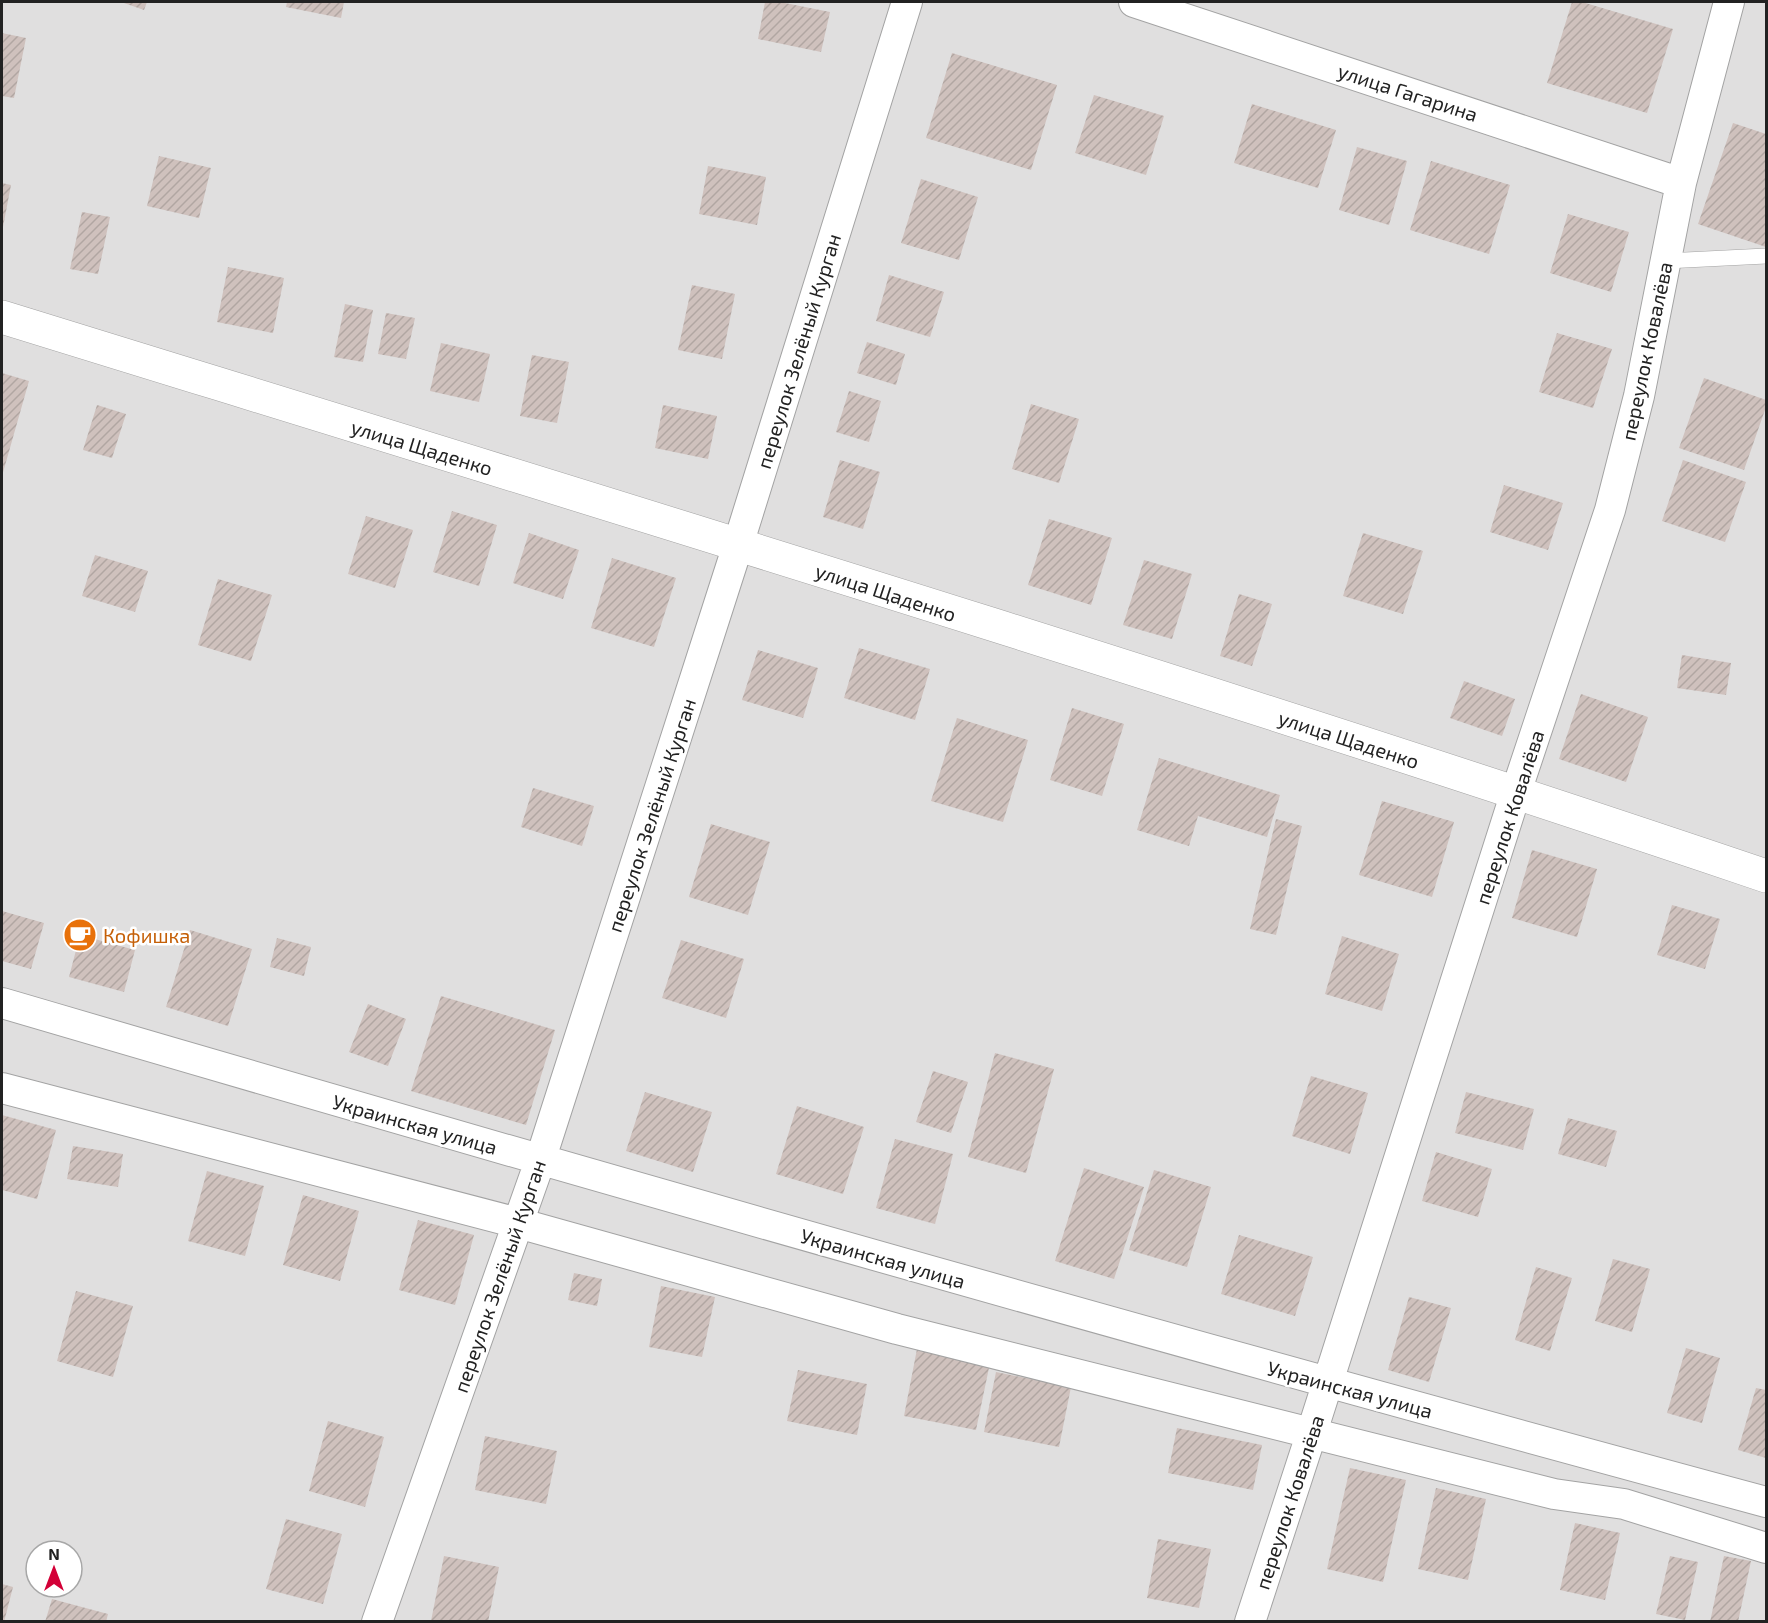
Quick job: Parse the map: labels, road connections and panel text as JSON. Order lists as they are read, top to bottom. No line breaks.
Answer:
{"streets":{"street":["улица Гагарина","переулок Зелёный Курган","переулок Ковалёва","улица Щаденко","Украинская улица"]},"crossings":[["улица Гагарина","переулок Ковалёва"],["переулок Зелёный Курган","улица Щаденко"],["переулок Зелёный Курган","Украинская улица"],["переулок Ковалёва","улица Щаденко"],["переулок Ковалёва","Украинская улица"]],"places":{"cafe":["Кофишка"]},"north":"top"}
